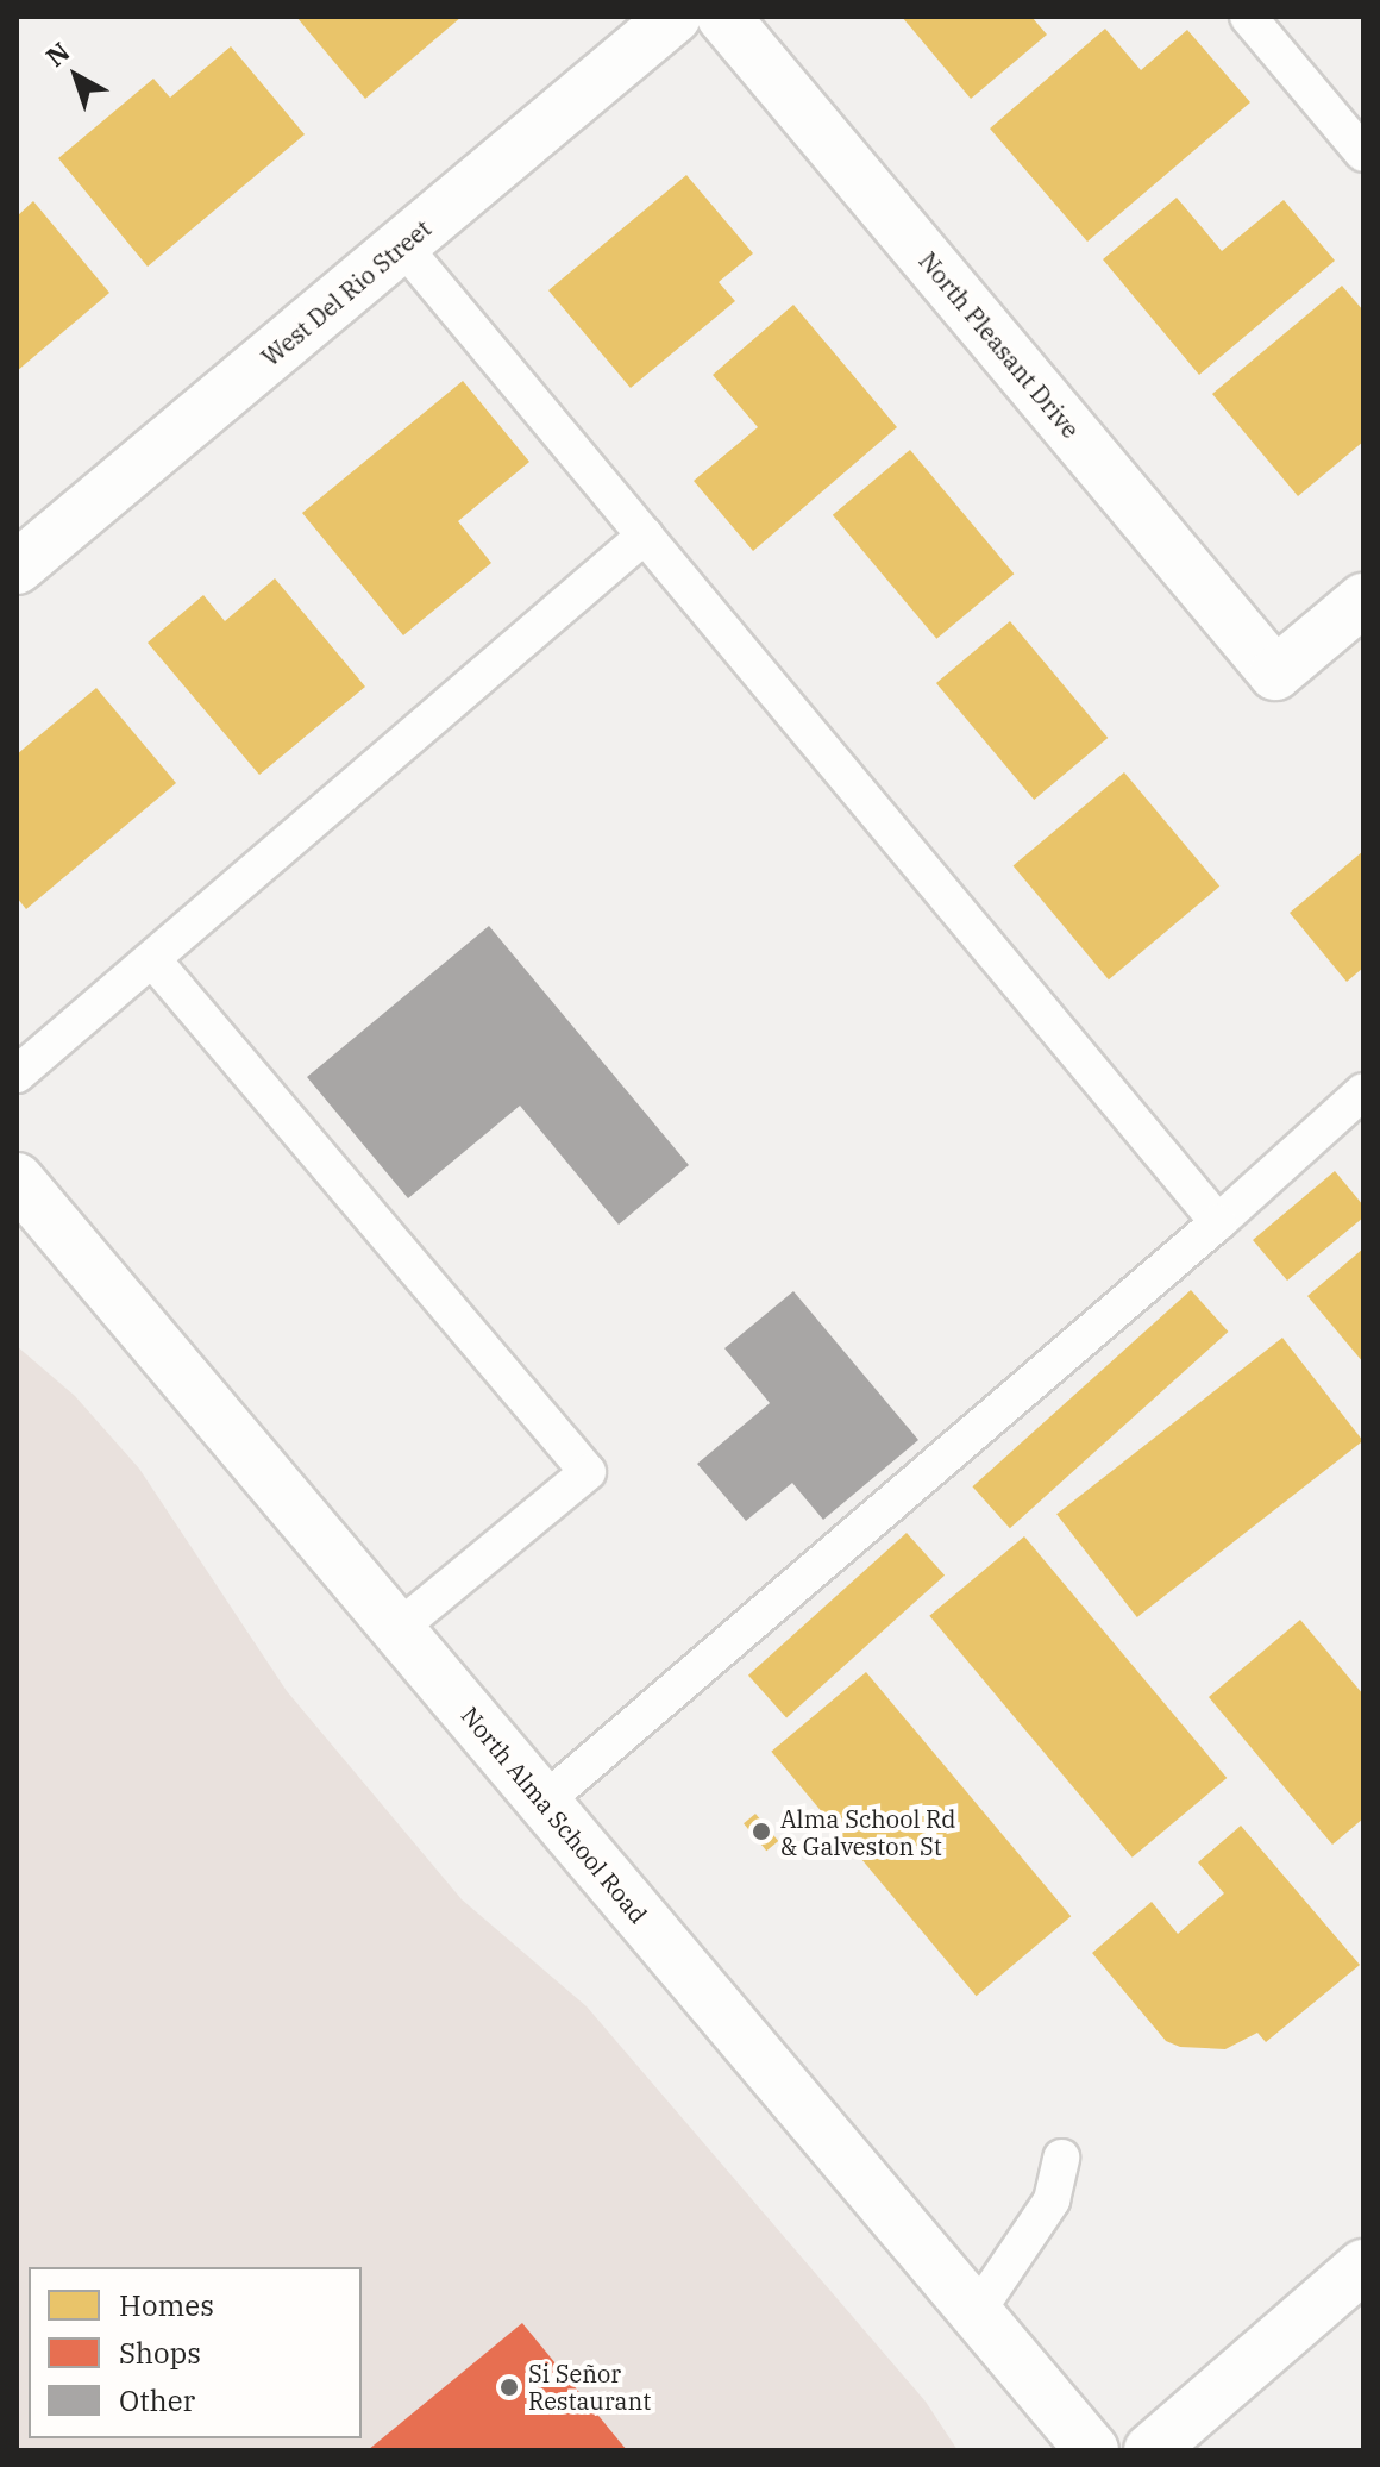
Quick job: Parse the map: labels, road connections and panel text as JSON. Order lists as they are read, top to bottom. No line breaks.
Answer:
{"streets":{"street":["West Del Rio Street","North Pleasant Drive","North Alma School Road"]},"places":["Alma School Rd & Galveston St","Si Señor Restaurant"],"legend":["Homes","Shops","Other"],"north":"top left"}
